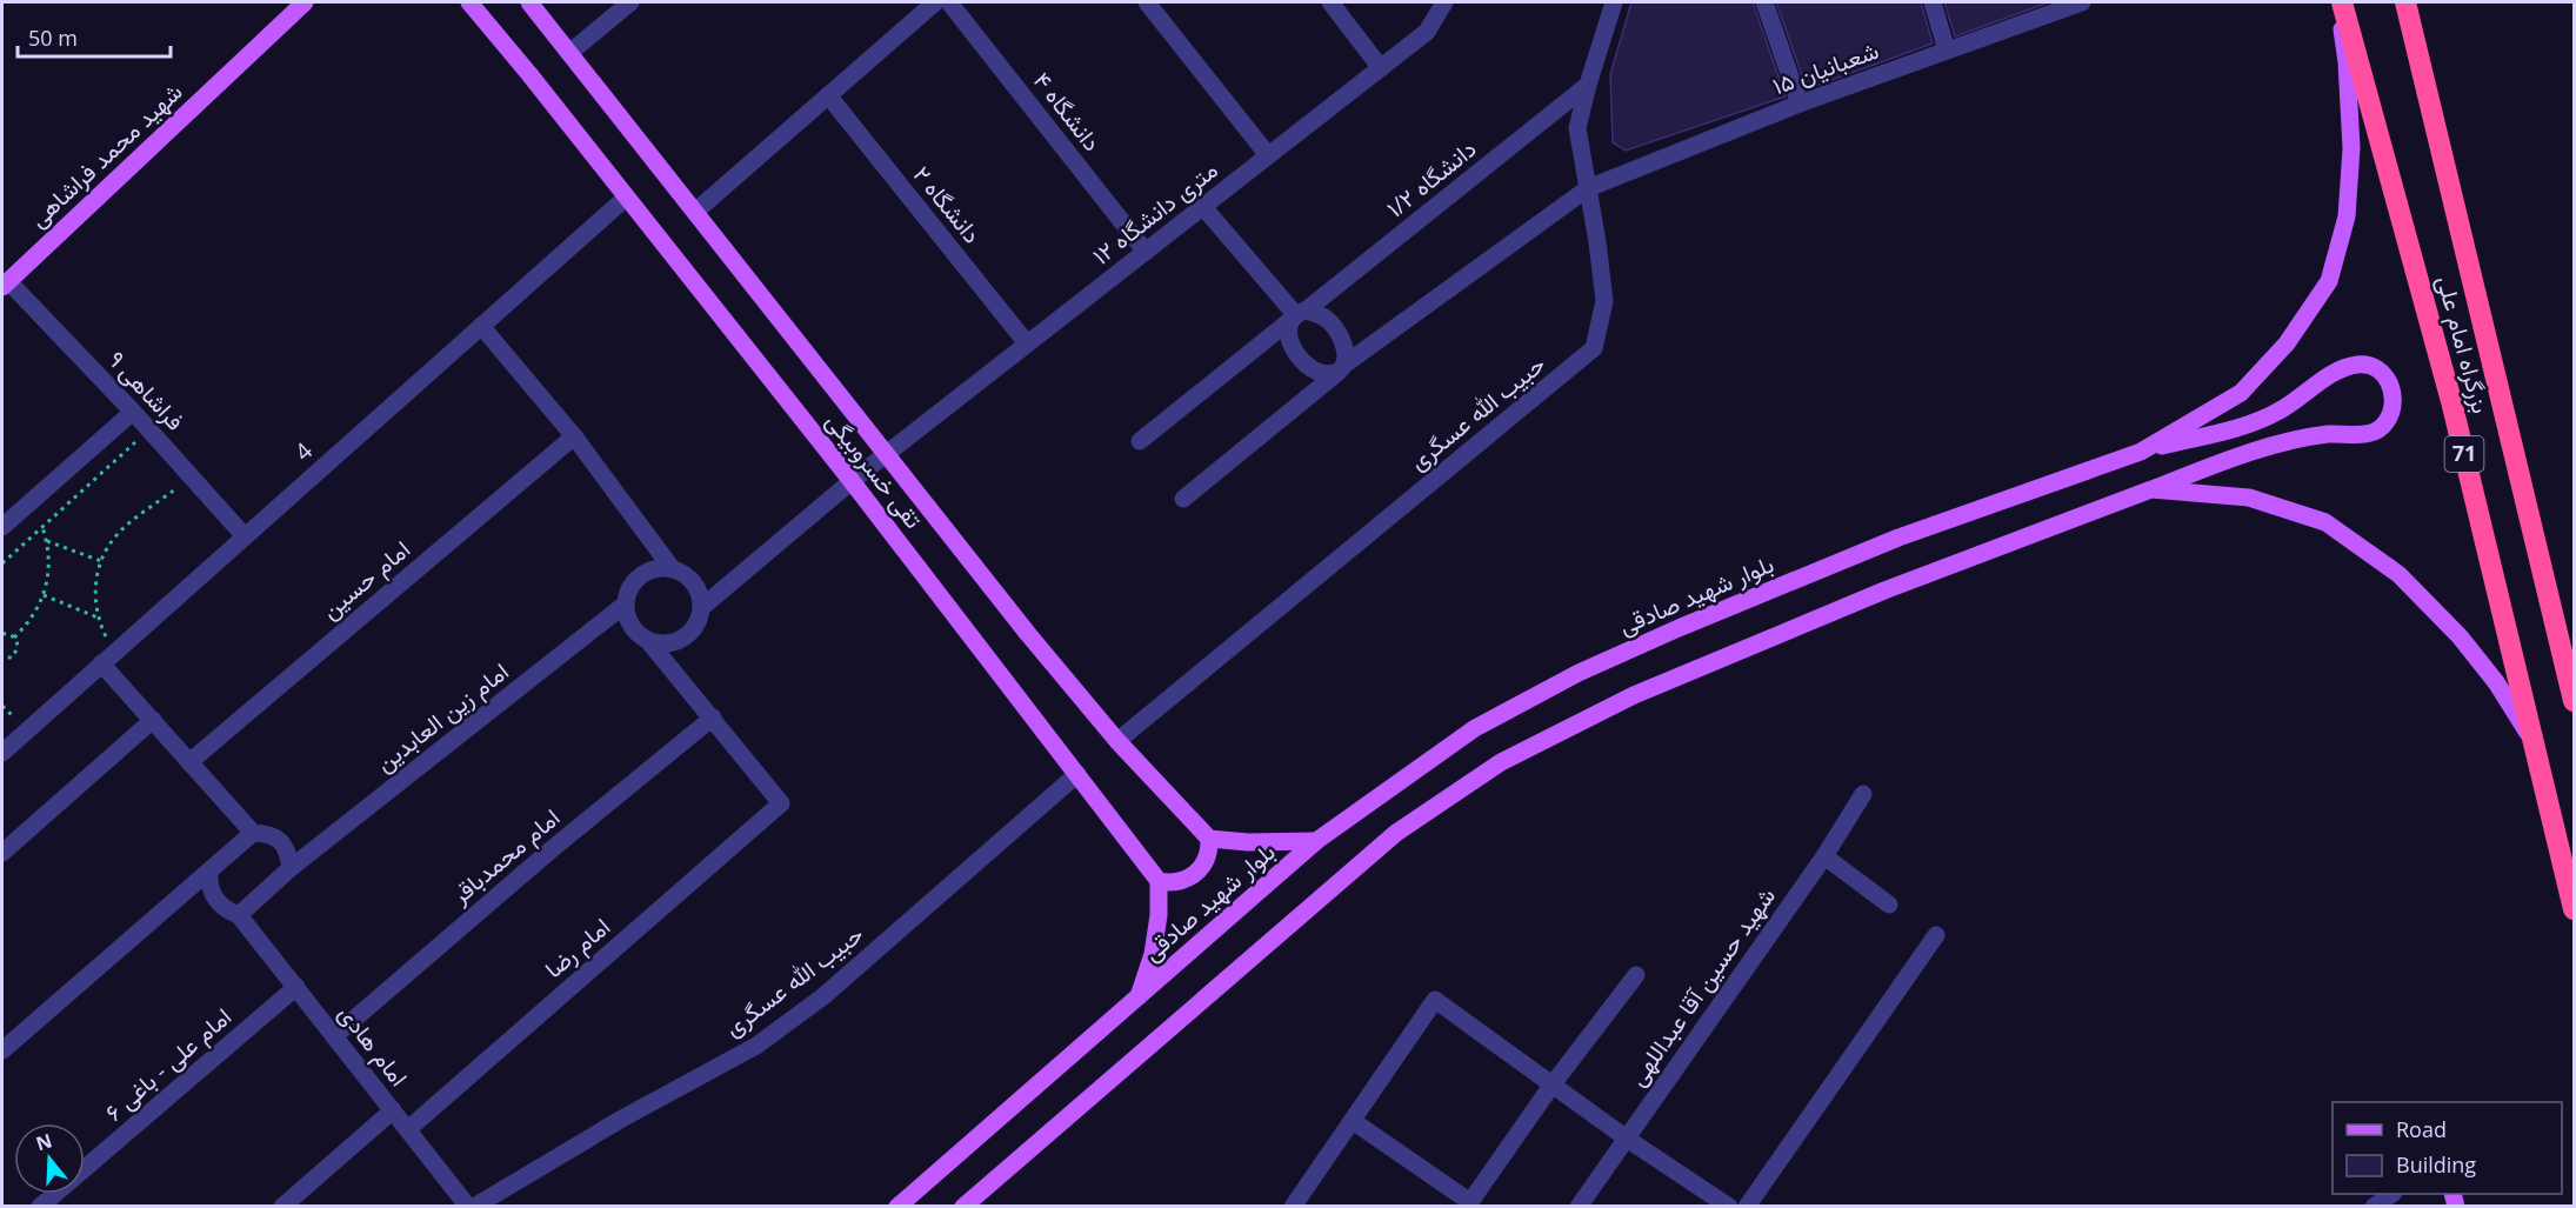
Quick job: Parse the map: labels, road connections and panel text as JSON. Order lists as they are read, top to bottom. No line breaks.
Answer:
{"streets":{"highway":["بزرگراه امام علی","71"],"main road":["شهید محمد فراشاهی","تقی خسروبیگی","بلوار شهید صادقی"],"street":["شعبانیان ۱۵","دانشگاه ۴","دانشگاه ۱/۲","دانشگاه ۲","۱۲ متری دانشگاه","فراشاهی ۹","حبیب الله عسگری","4","امام حسین","امام زین العابدین","امام محمدباقر","امام رضا","شهید حسین آقا عبداللهی","امام هادی","امام علی - باغی ۶"]},"crossings":[["شعبانیان ۱۵","دانشگاه ۱/۲"],["شعبانیان ۱۵","حبیب الله عسگری"],["دانشگاه ۴","۱۲ متری دانشگاه"],["شهید محمد فراشاهی","فراشاهی ۹"],["دانشگاه ۱/۲","حبیب الله عسگری"],["دانشگاه ۲","۱۲ متری دانشگاه"],["۱۲ متری دانشگاه","تقی خسروبیگی"],["۱۲ متری دانشگاه","امام زین العابدین"],["بزرگراه امام علی","بلوار شهید صادقی"],["فراشاهی ۹","4"],["حبیب الله عسگری","تقی خسروبیگی"],["حبیب الله عسگری","امام هادی"],["4","تقی خسروبیگی"],["امام زین العابدین","امام هادی"],["امام محمدباقر","امام رضا"],["امام محمدباقر","امام هادی"],["امام رضا","امام هادی"],["امام هادی","امام علی - باغی ۶"]],"legend":["Road","Building"],"scale_bar":"50 m","north":"top"}
